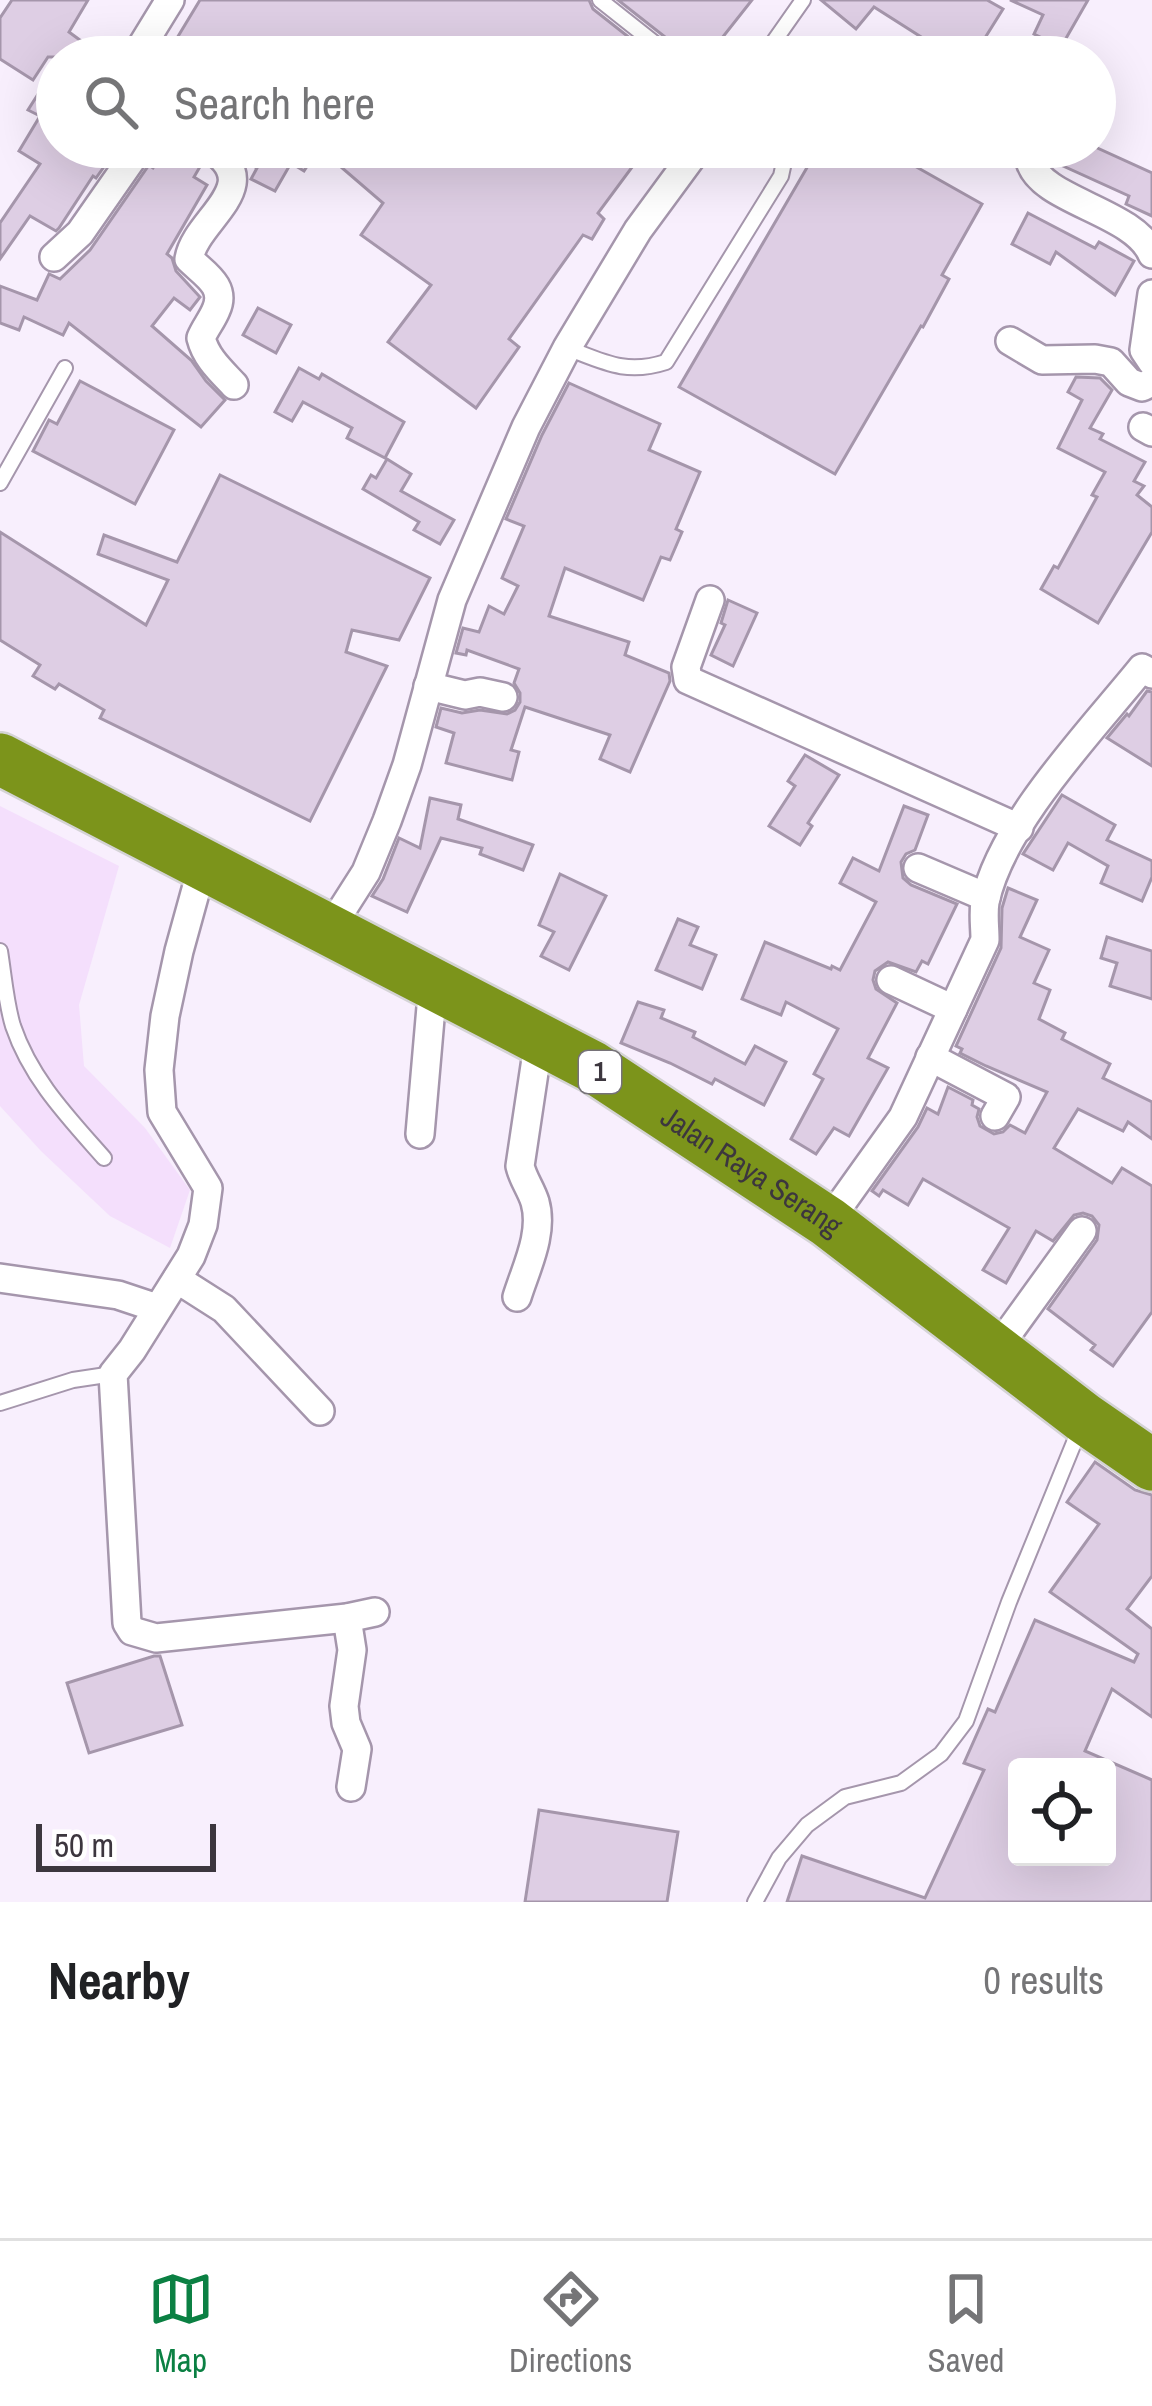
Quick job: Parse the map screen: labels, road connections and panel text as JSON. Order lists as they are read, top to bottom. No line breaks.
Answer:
{"streets":{"highway":["1","Jalan Raya Serang"]},"scale_bar":"50 m","page":{"search":"Search here","scale":"50 m","heading":["Nearby","0 results"],"nav":["Map","Directions","Saved"]}}
